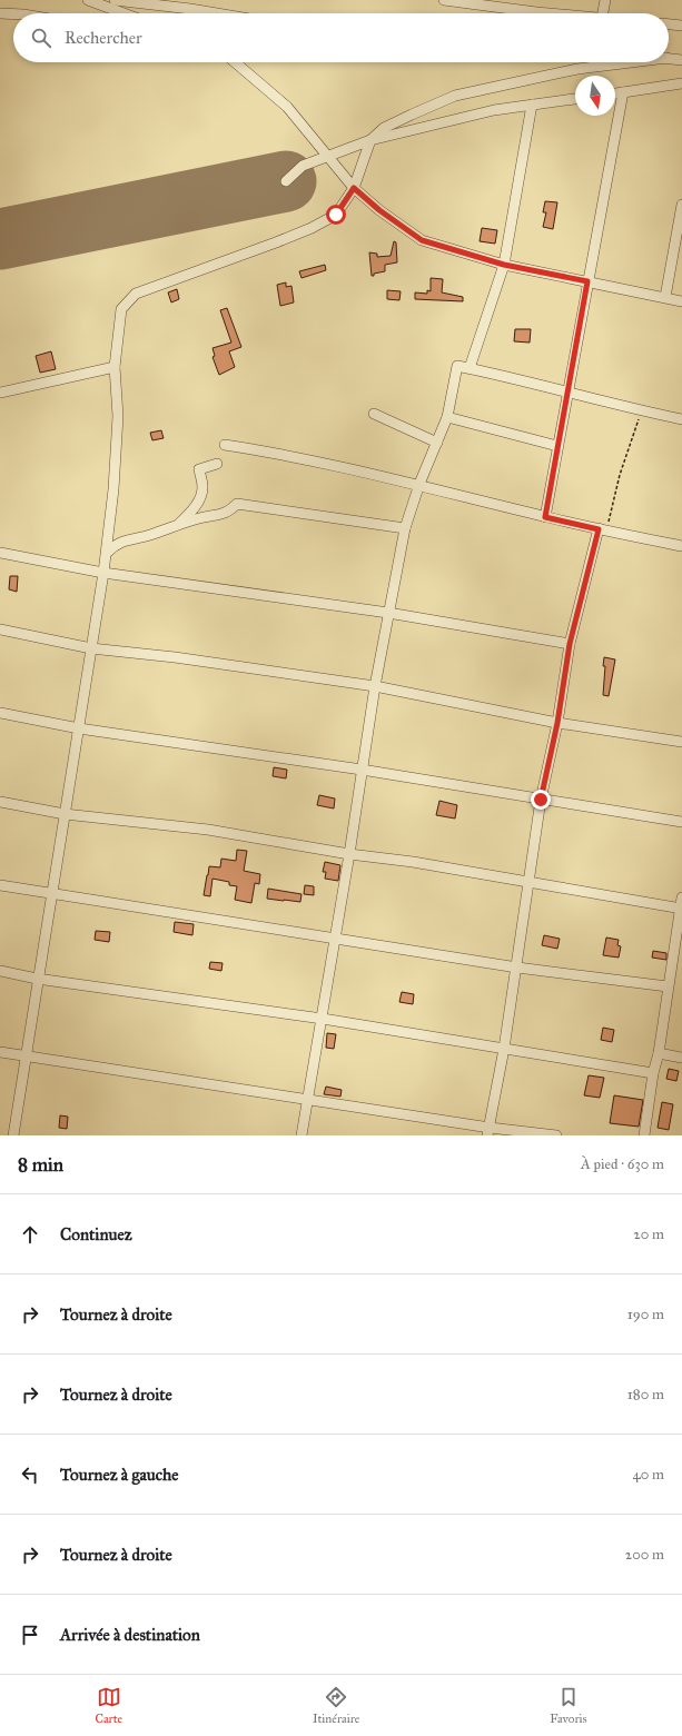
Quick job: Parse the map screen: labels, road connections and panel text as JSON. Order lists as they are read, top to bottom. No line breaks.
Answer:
{"north":"bottom","page":{"search":"Rechercher","heading":["8 min","À pied · 630 m"],"list":[["Continuez","20 m"],["Tournez à droite","190 m"],["Tournez à droite","180 m"],["Tournez à gauche","40 m"],["Tournez à droite","200 m"],"Arrivée à destination"],"nav":["Carte","Itinéraire","Favoris"]}}
